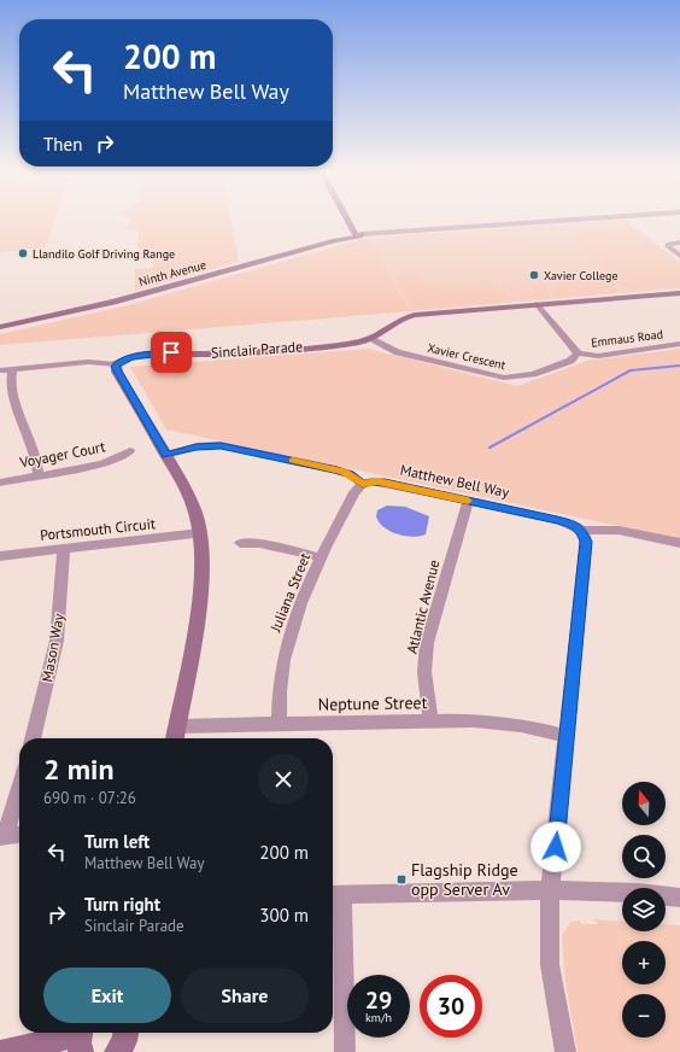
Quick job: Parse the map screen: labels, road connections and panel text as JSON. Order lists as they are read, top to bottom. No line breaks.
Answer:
{"streets":{"street":["Ninth Avenue","Emmaus Road","Sinclair Parade","Xavier Crescent","Voyager Court","Matthew Bell Way","Portsmouth Circuit","Juliana Street","Atlantic Avenue","Mason Way","Neptune Street"]},"crossings":[["Emmaus Road","Xavier Crescent"],["Sinclair Parade","Xavier Crescent"],["Matthew Bell Way","Juliana Street"],["Matthew Bell Way","Atlantic Avenue"],["Portsmouth Circuit","Mason Way"],["Juliana Street","Neptune Street"],["Atlantic Avenue","Neptune Street"]],"places":{"other":["Llandilo Golf Driving Range","Xavier College"],"transit":["Flagship Ridge opp Server Av"]},"north":"top","page":{"turn":["200 m","Matthew Bell Way"],"then":"Then","heading":["2 min","690 m · 07:26"],"map_buttons":["+","−"],"list":[{"name":"Turn left","note":"Matthew Bell Way","value":"200 m"},{"name":"Turn right","note":"Sinclair Parade","value":"300 m"}],"buttons":["Exit","Share"],"speed":"29 km/h","limit":"30"}}
